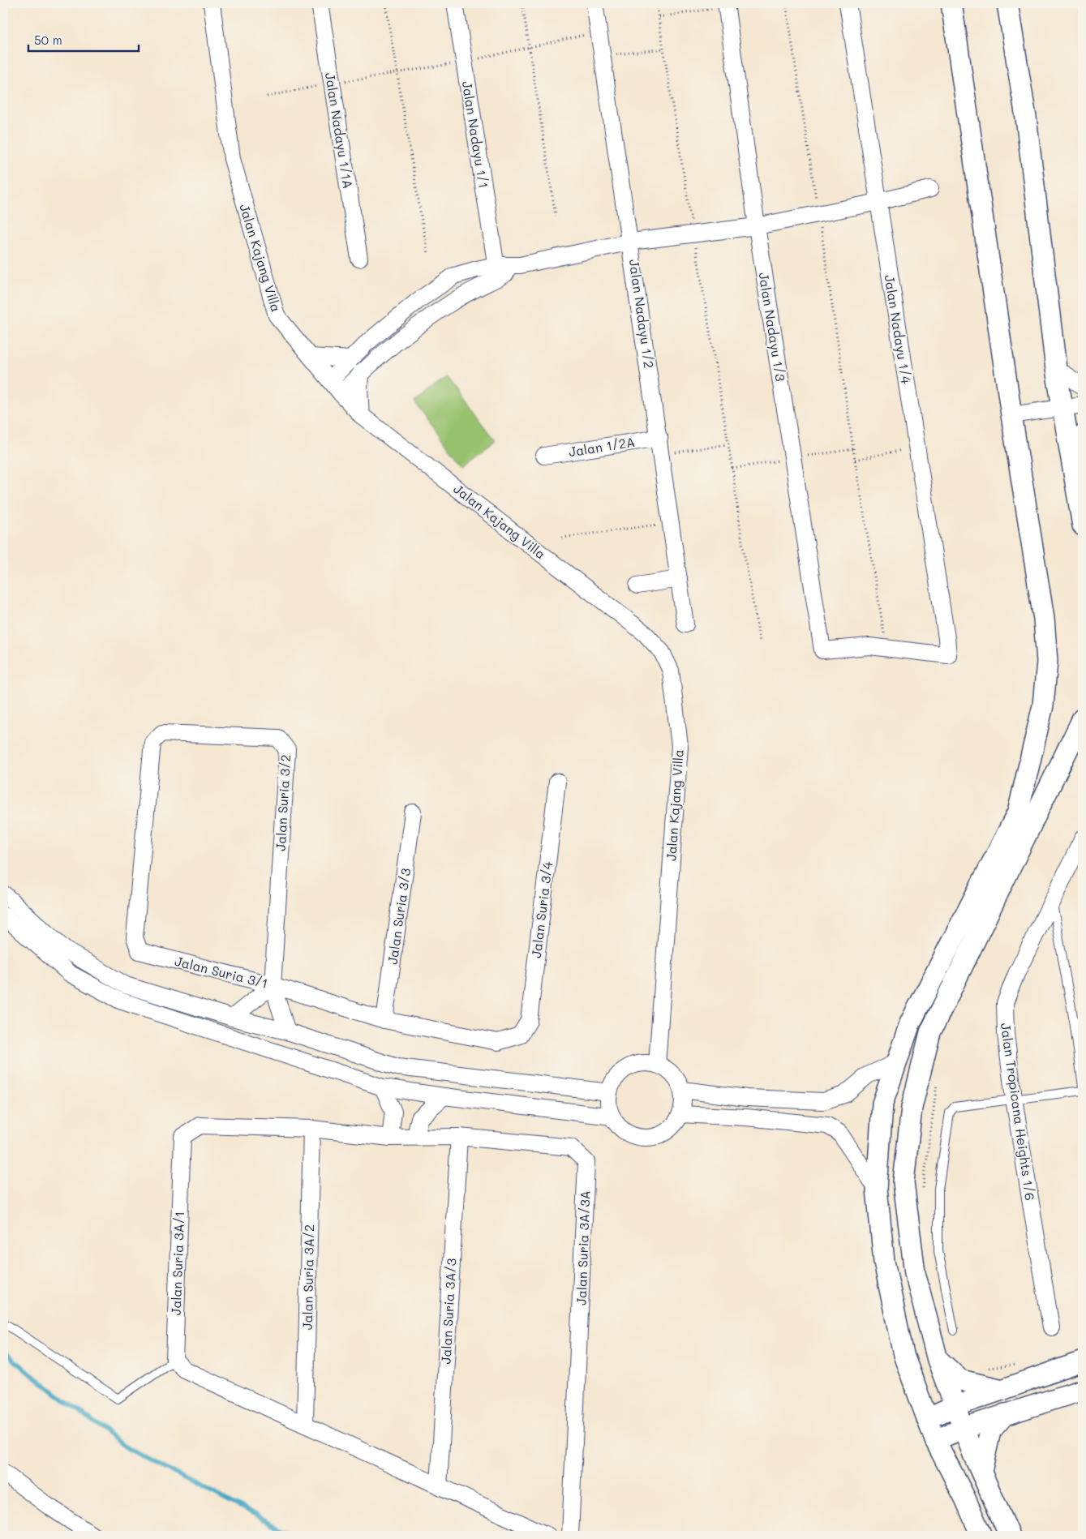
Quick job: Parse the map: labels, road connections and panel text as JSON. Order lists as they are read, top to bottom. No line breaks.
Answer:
{"streets":{"street":["Jalan Nadayu 1/1A","Jalan Nadayu 1/1","Jalan Kajang Villa","Jalan Nadayu 1/2","Jalan Nadayu 1/3","Jalan Nadayu 1/4","Jalan 1/2A","Jalan Suria 3/2","Jalan Suria 3/4","Jalan Suria 3/3","Jalan Suria 3/1","Jalan Tropicana Heights 1/6","Jalan Suria 3A/3A","Jalan Suria 3A/1","Jalan Suria 3A/2","Jalan Suria 3A/3"]},"crossings":[["Jalan Nadayu 1/2","Jalan 1/2A"],["Jalan Nadayu 1/3","Jalan Nadayu 1/4"],["Jalan Suria 3/2","Jalan Suria 3/1"],["Jalan Suria 3/4","Jalan Suria 3/1"],["Jalan Suria 3/3","Jalan Suria 3/1"],["Jalan Suria 3A/3A","Jalan Suria 3A/1"],["Jalan Suria 3A/3A","Jalan Suria 3A/3"],["Jalan Suria 3A/1","Jalan Suria 3A/2"]],"scale_bar":"50 m"}
